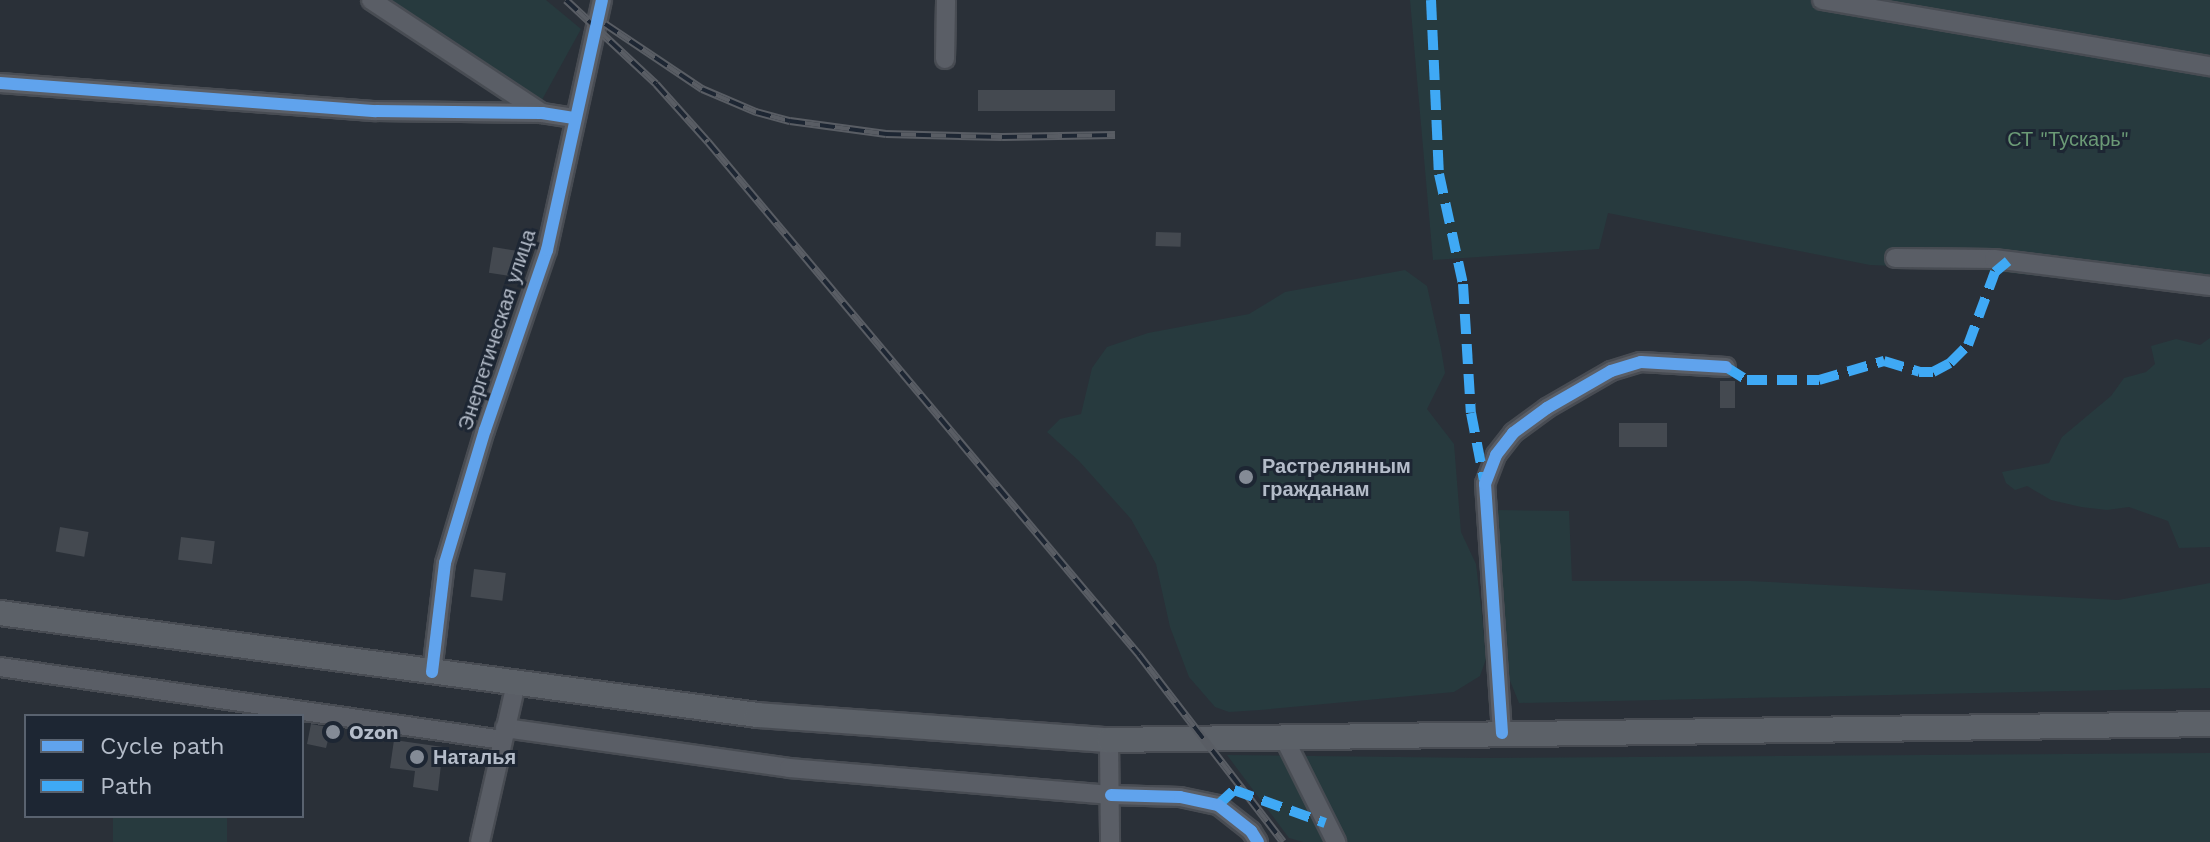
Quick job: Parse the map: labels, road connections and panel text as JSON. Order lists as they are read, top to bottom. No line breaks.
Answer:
{"streets":{"street":["Энергетическая улица"]},"parks":["СТ \"Тускарь\""],"places":["Растрелянным гражданам","Ozon","Наталья"],"legend":["Cycle path","Path"]}
